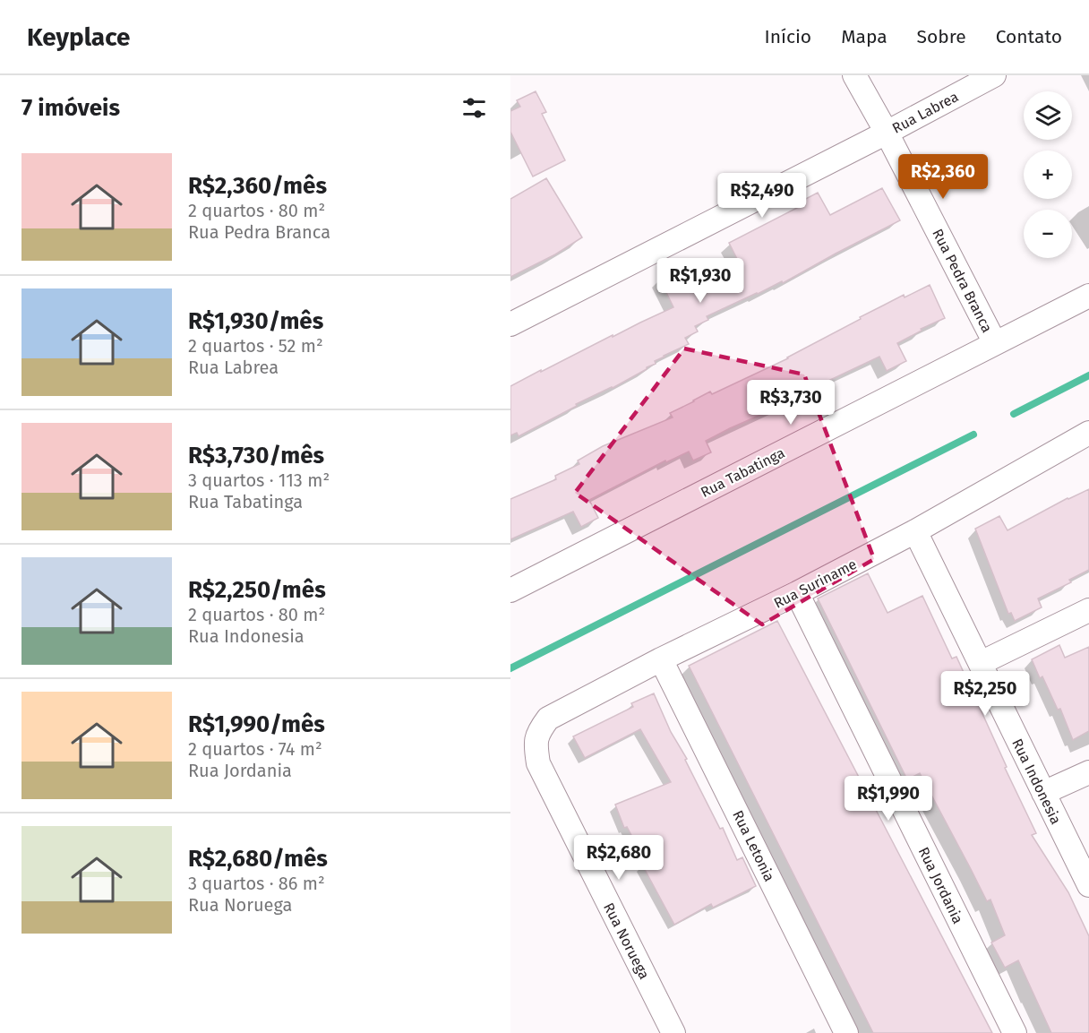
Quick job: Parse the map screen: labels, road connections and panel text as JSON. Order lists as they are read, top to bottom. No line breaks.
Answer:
{"streets":{"street":["Rua Labrea","Rua Pedra Branca","Rua Tabatinga","Rua Suriname","Rua Indonesia","Rua Letonia","Rua Jordania","Rua Noruega"]},"crossings":[["Rua Labrea","Rua Pedra Branca"],["Rua Pedra Branca","Rua Tabatinga"],["Rua Suriname","Rua Indonesia"],["Rua Suriname","Rua Letonia"],["Rua Suriname","Rua Jordania"],["Rua Suriname","Rua Noruega"]],"page":{"header":"Keyplace","nav":["Início","Mapa","Sobre","Contato"],"heading":"7 imóveis","map_buttons":["+","−"],"list":[{"name":"R$2,360/mês","note":"2 quartos · 80 m² · Rua Pedra Branca"},{"name":"R$1,930/mês","note":"2 quartos · 52 m² · Rua Labrea"},{"name":"R$3,730/mês","note":"3 quartos · 113 m² · Rua Tabatinga"},{"name":"R$2,250/mês","note":"2 quartos · 80 m² · Rua Indonesia"},{"name":"R$1,990/mês","note":"2 quartos · 74 m² · Rua Jordania"},{"name":"R$2,680/mês","note":"3 quartos · 86 m² · Rua Noruega"}],"price":["R$2,360","R$2,490","R$1,930","R$3,730","R$2,250","R$1,990","R$2,680"]}}
